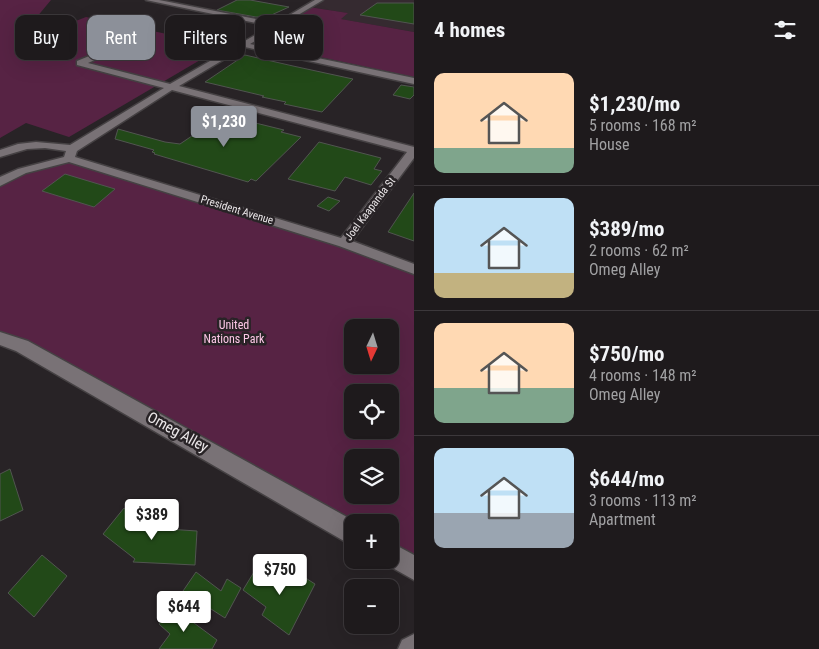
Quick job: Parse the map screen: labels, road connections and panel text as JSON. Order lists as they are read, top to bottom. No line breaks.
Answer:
{"streets":{"street":["Joel Kaapanda St","President Avenue","Omeg Alley"]},"crossings":[["Joel Kaapanda St","President Avenue"]],"parks":["United Nations Park"],"north":"bottom","page":{"heading":"4 homes","chip":["Buy","Rent","Filters","New"],"list":[{"name":"$1,230/mo","note":"5 rooms · 168 m² · House"},{"name":"$389/mo","note":"2 rooms · 62 m² · Omeg Alley"},{"name":"$750/mo","note":"4 rooms · 148 m² · Omeg Alley"},{"name":"$644/mo","note":"3 rooms · 113 m² · Apartment"}],"price":["$1,230","$389","$750","$644"],"map_buttons":["+","−"]}}
